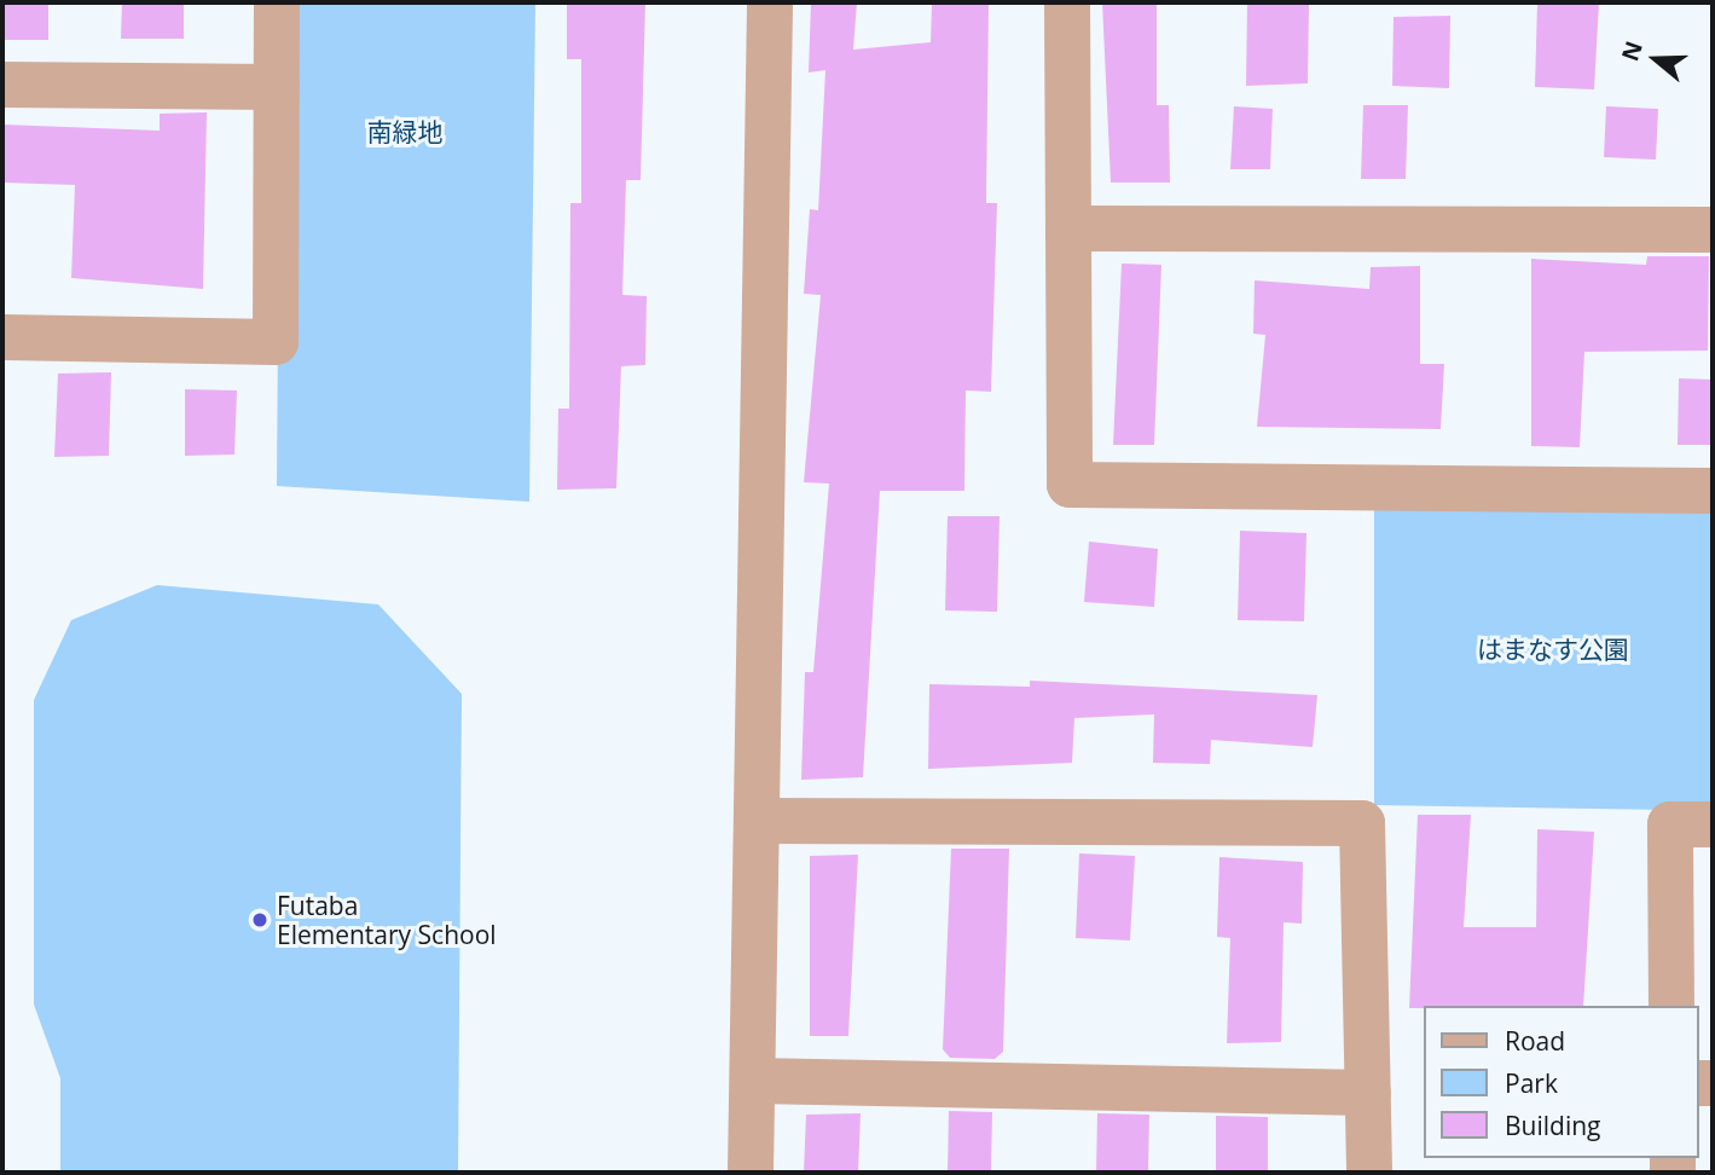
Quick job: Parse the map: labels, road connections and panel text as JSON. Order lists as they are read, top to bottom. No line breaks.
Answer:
{"parks":["南緑地","はまなす公園"],"places":["Futaba Elementary School"],"legend":["Road","Park","Building"],"north":"left"}
